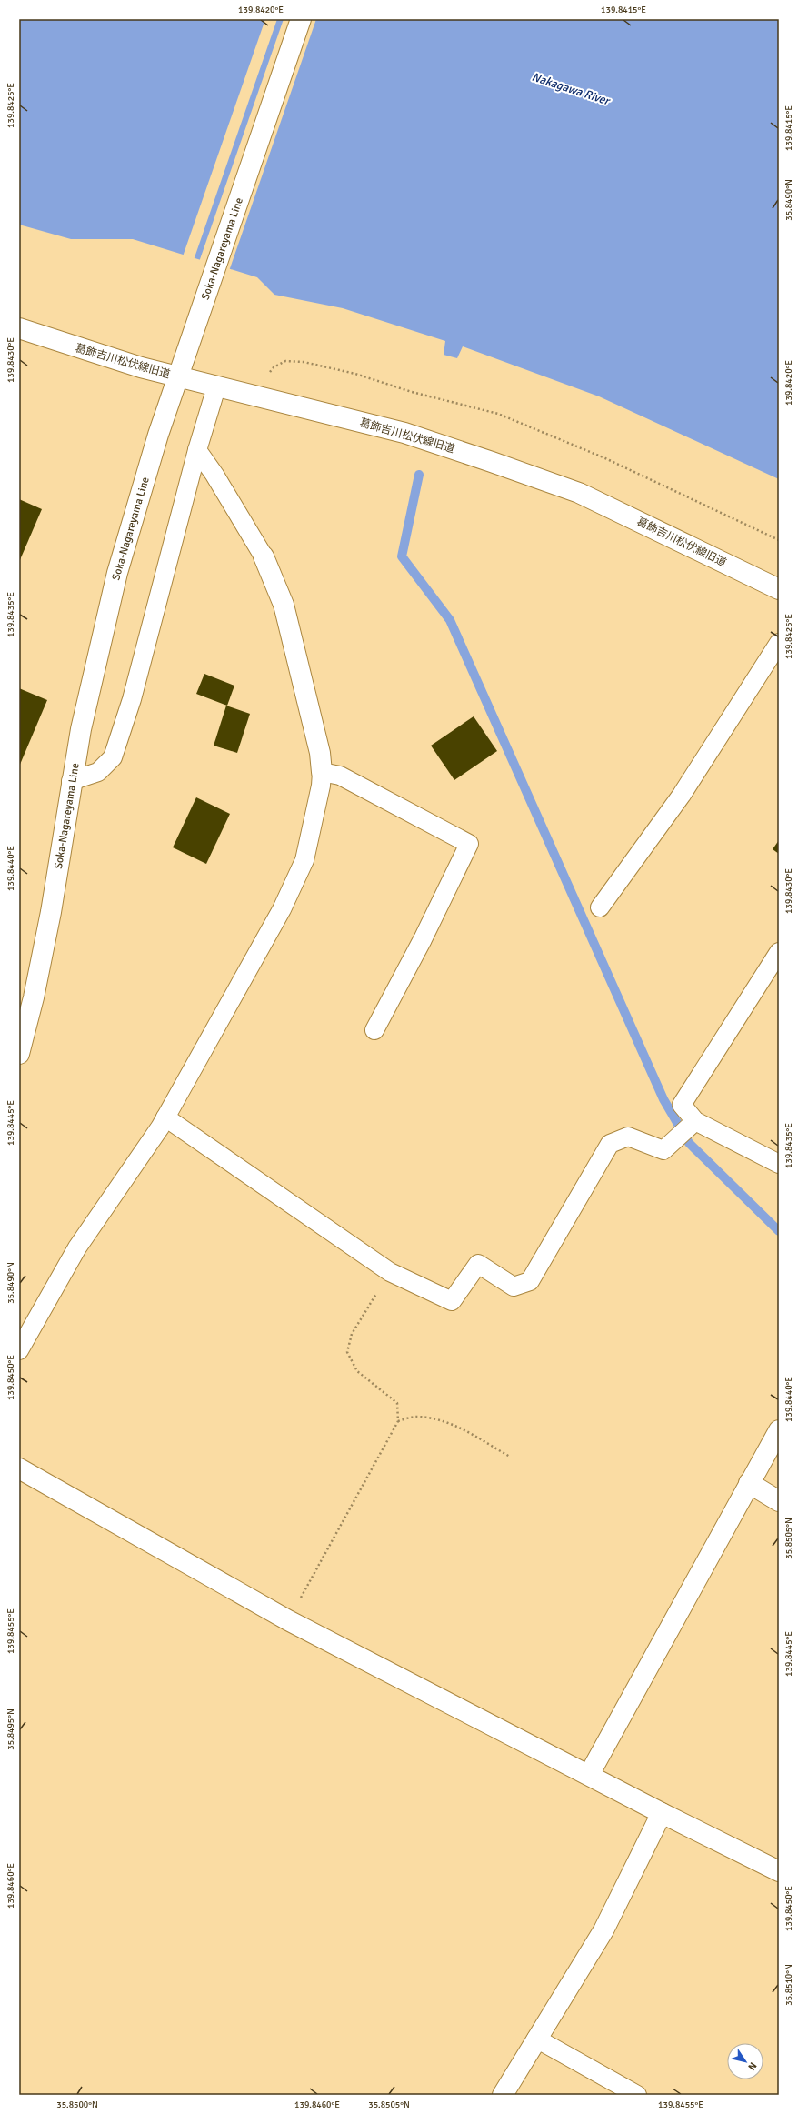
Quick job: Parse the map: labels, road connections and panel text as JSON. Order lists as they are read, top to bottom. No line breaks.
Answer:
{"streets":{"street":["Soka-Nagareyama Line","葛飾吉川松伏線旧道"]},"crossings":[["Soka-Nagareyama Line","葛飾吉川松伏線旧道"]],"water":["Nakagawa River"],"north":"bottom right","coordinates":["139.8420°E","139.8415°E","139.8425°E","35.8490°N","139.8430°E","139.8435°E","139.8440°E","139.8445°E","139.8450°E","35.8505°N","139.8455°E","35.8495°N","139.8460°E","35.8510°N","35.8500°N"]}
